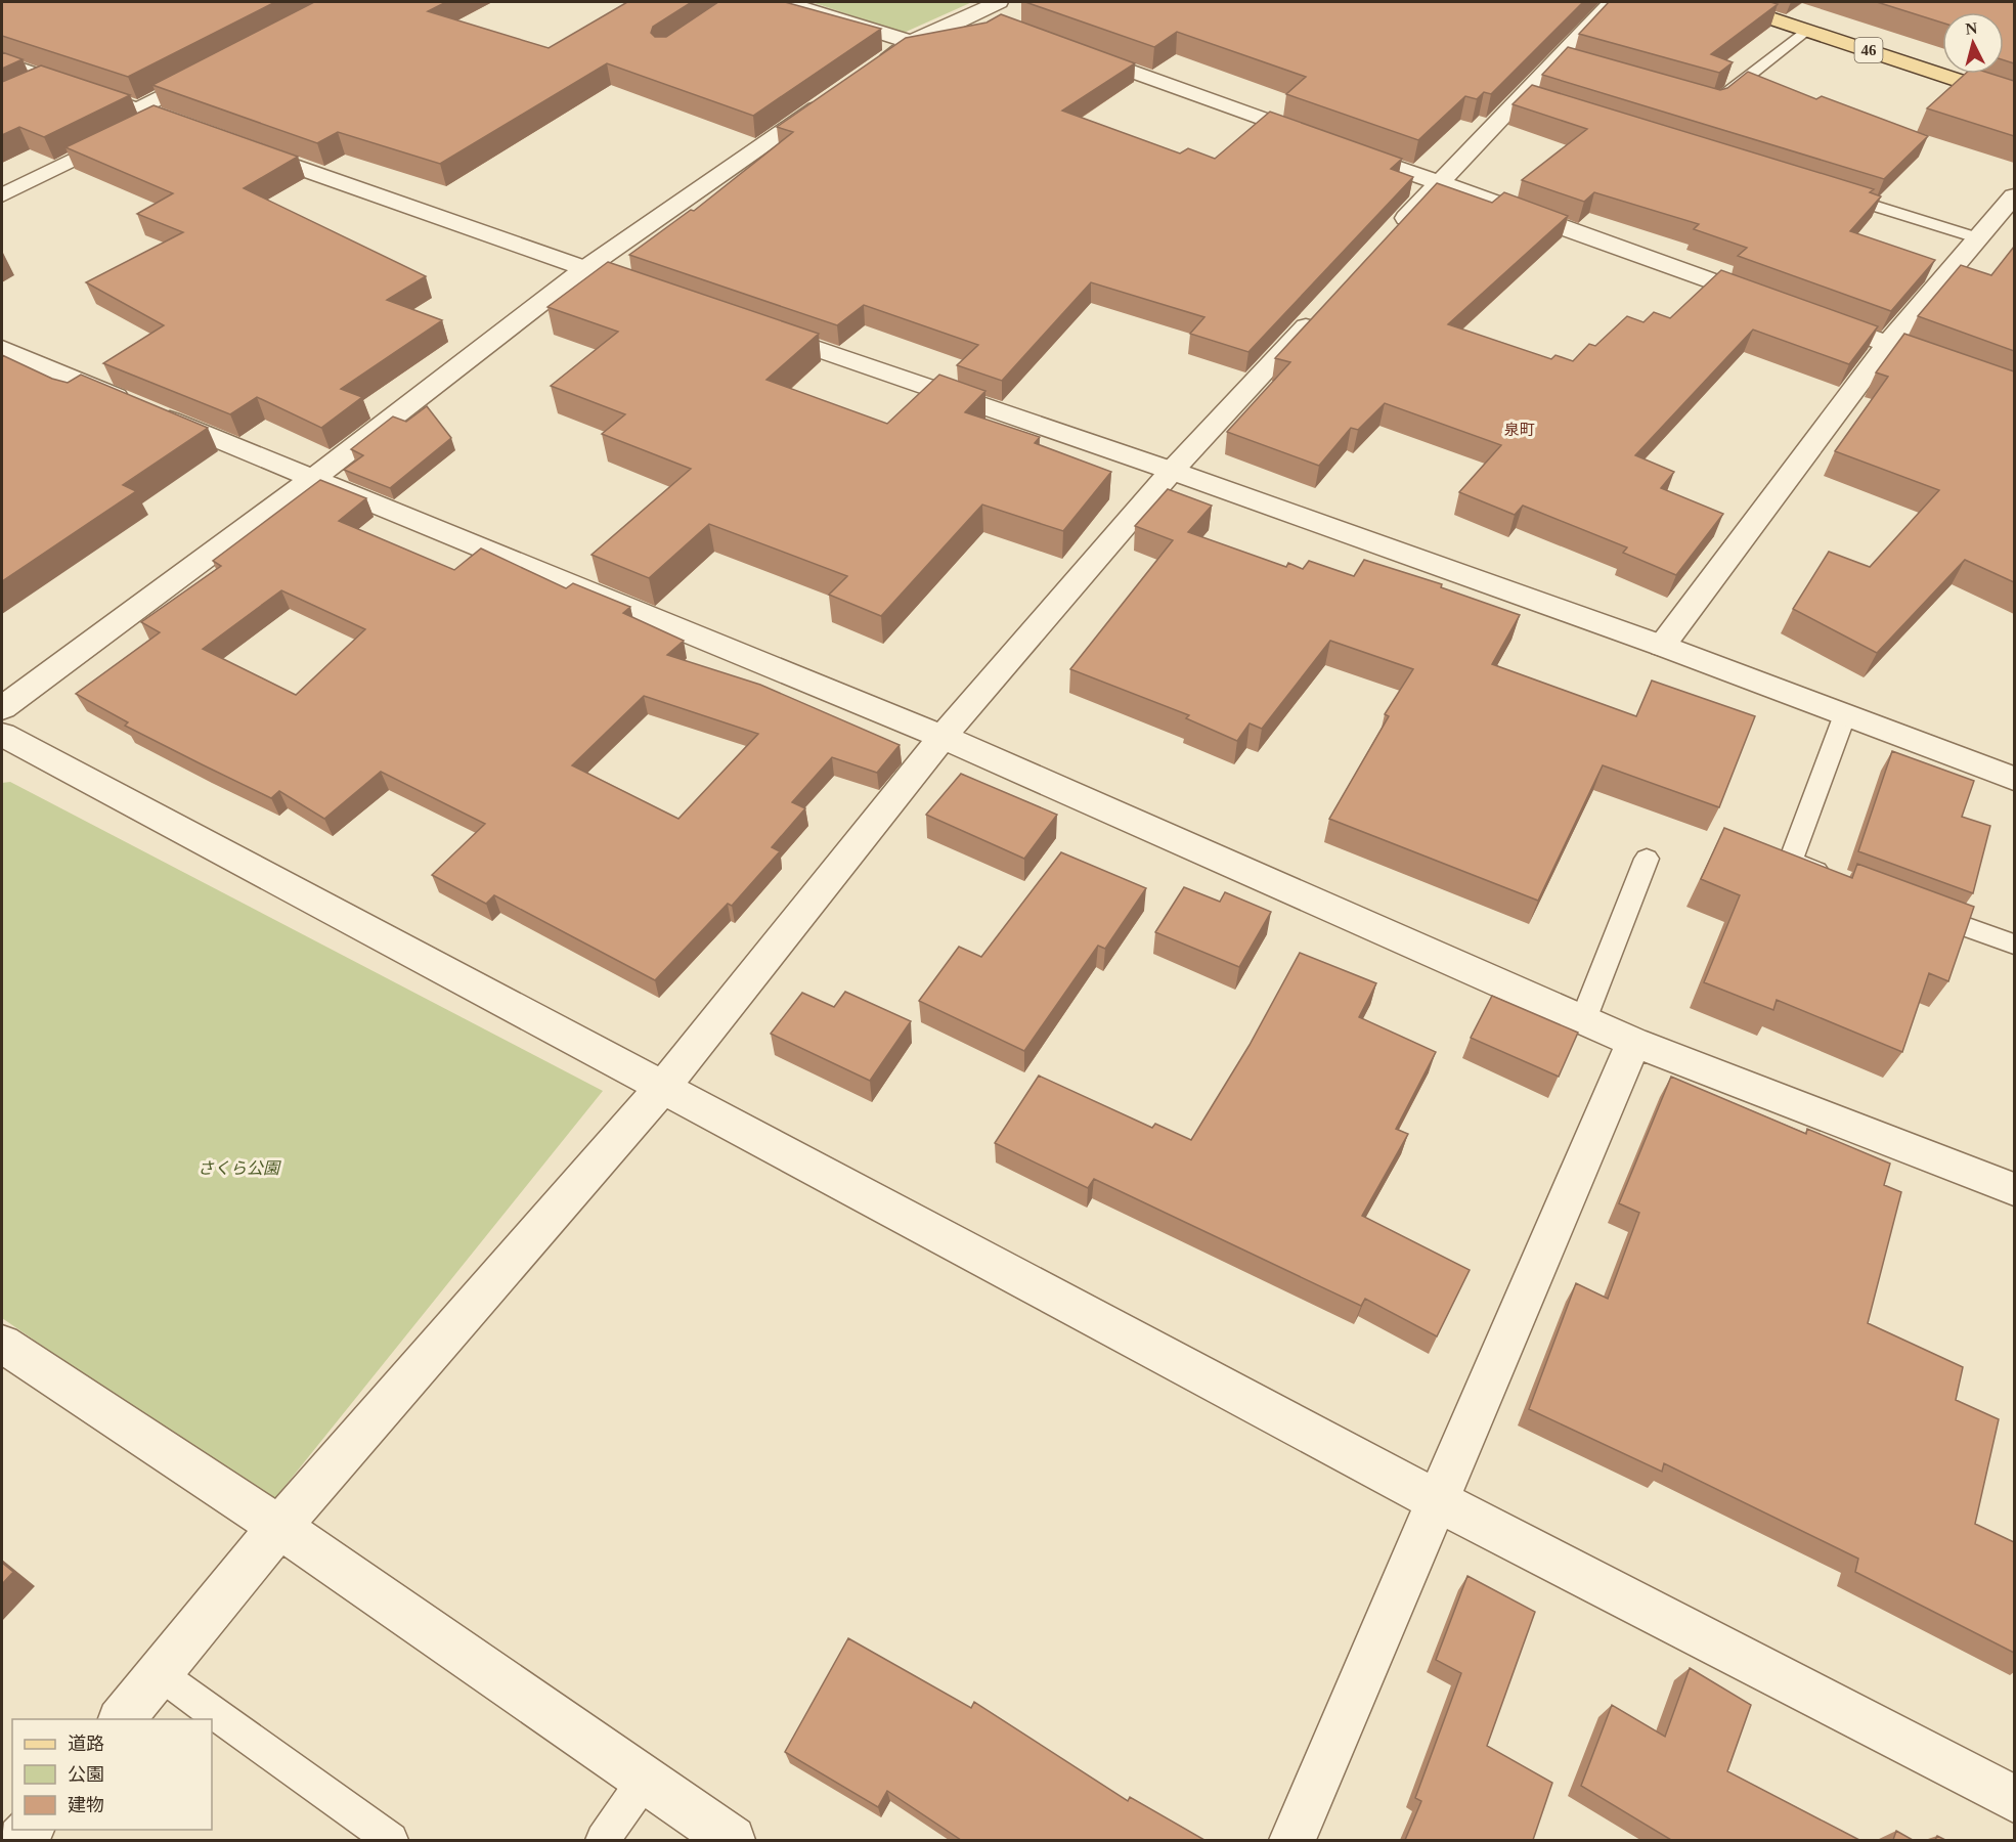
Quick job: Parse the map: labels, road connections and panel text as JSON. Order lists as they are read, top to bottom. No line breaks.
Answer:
{"streets":{"main road":["46"]},"districts":["泉町"],"parks":["さくら公園"],"legend":["道路","公園","建物"],"north":"top"}
